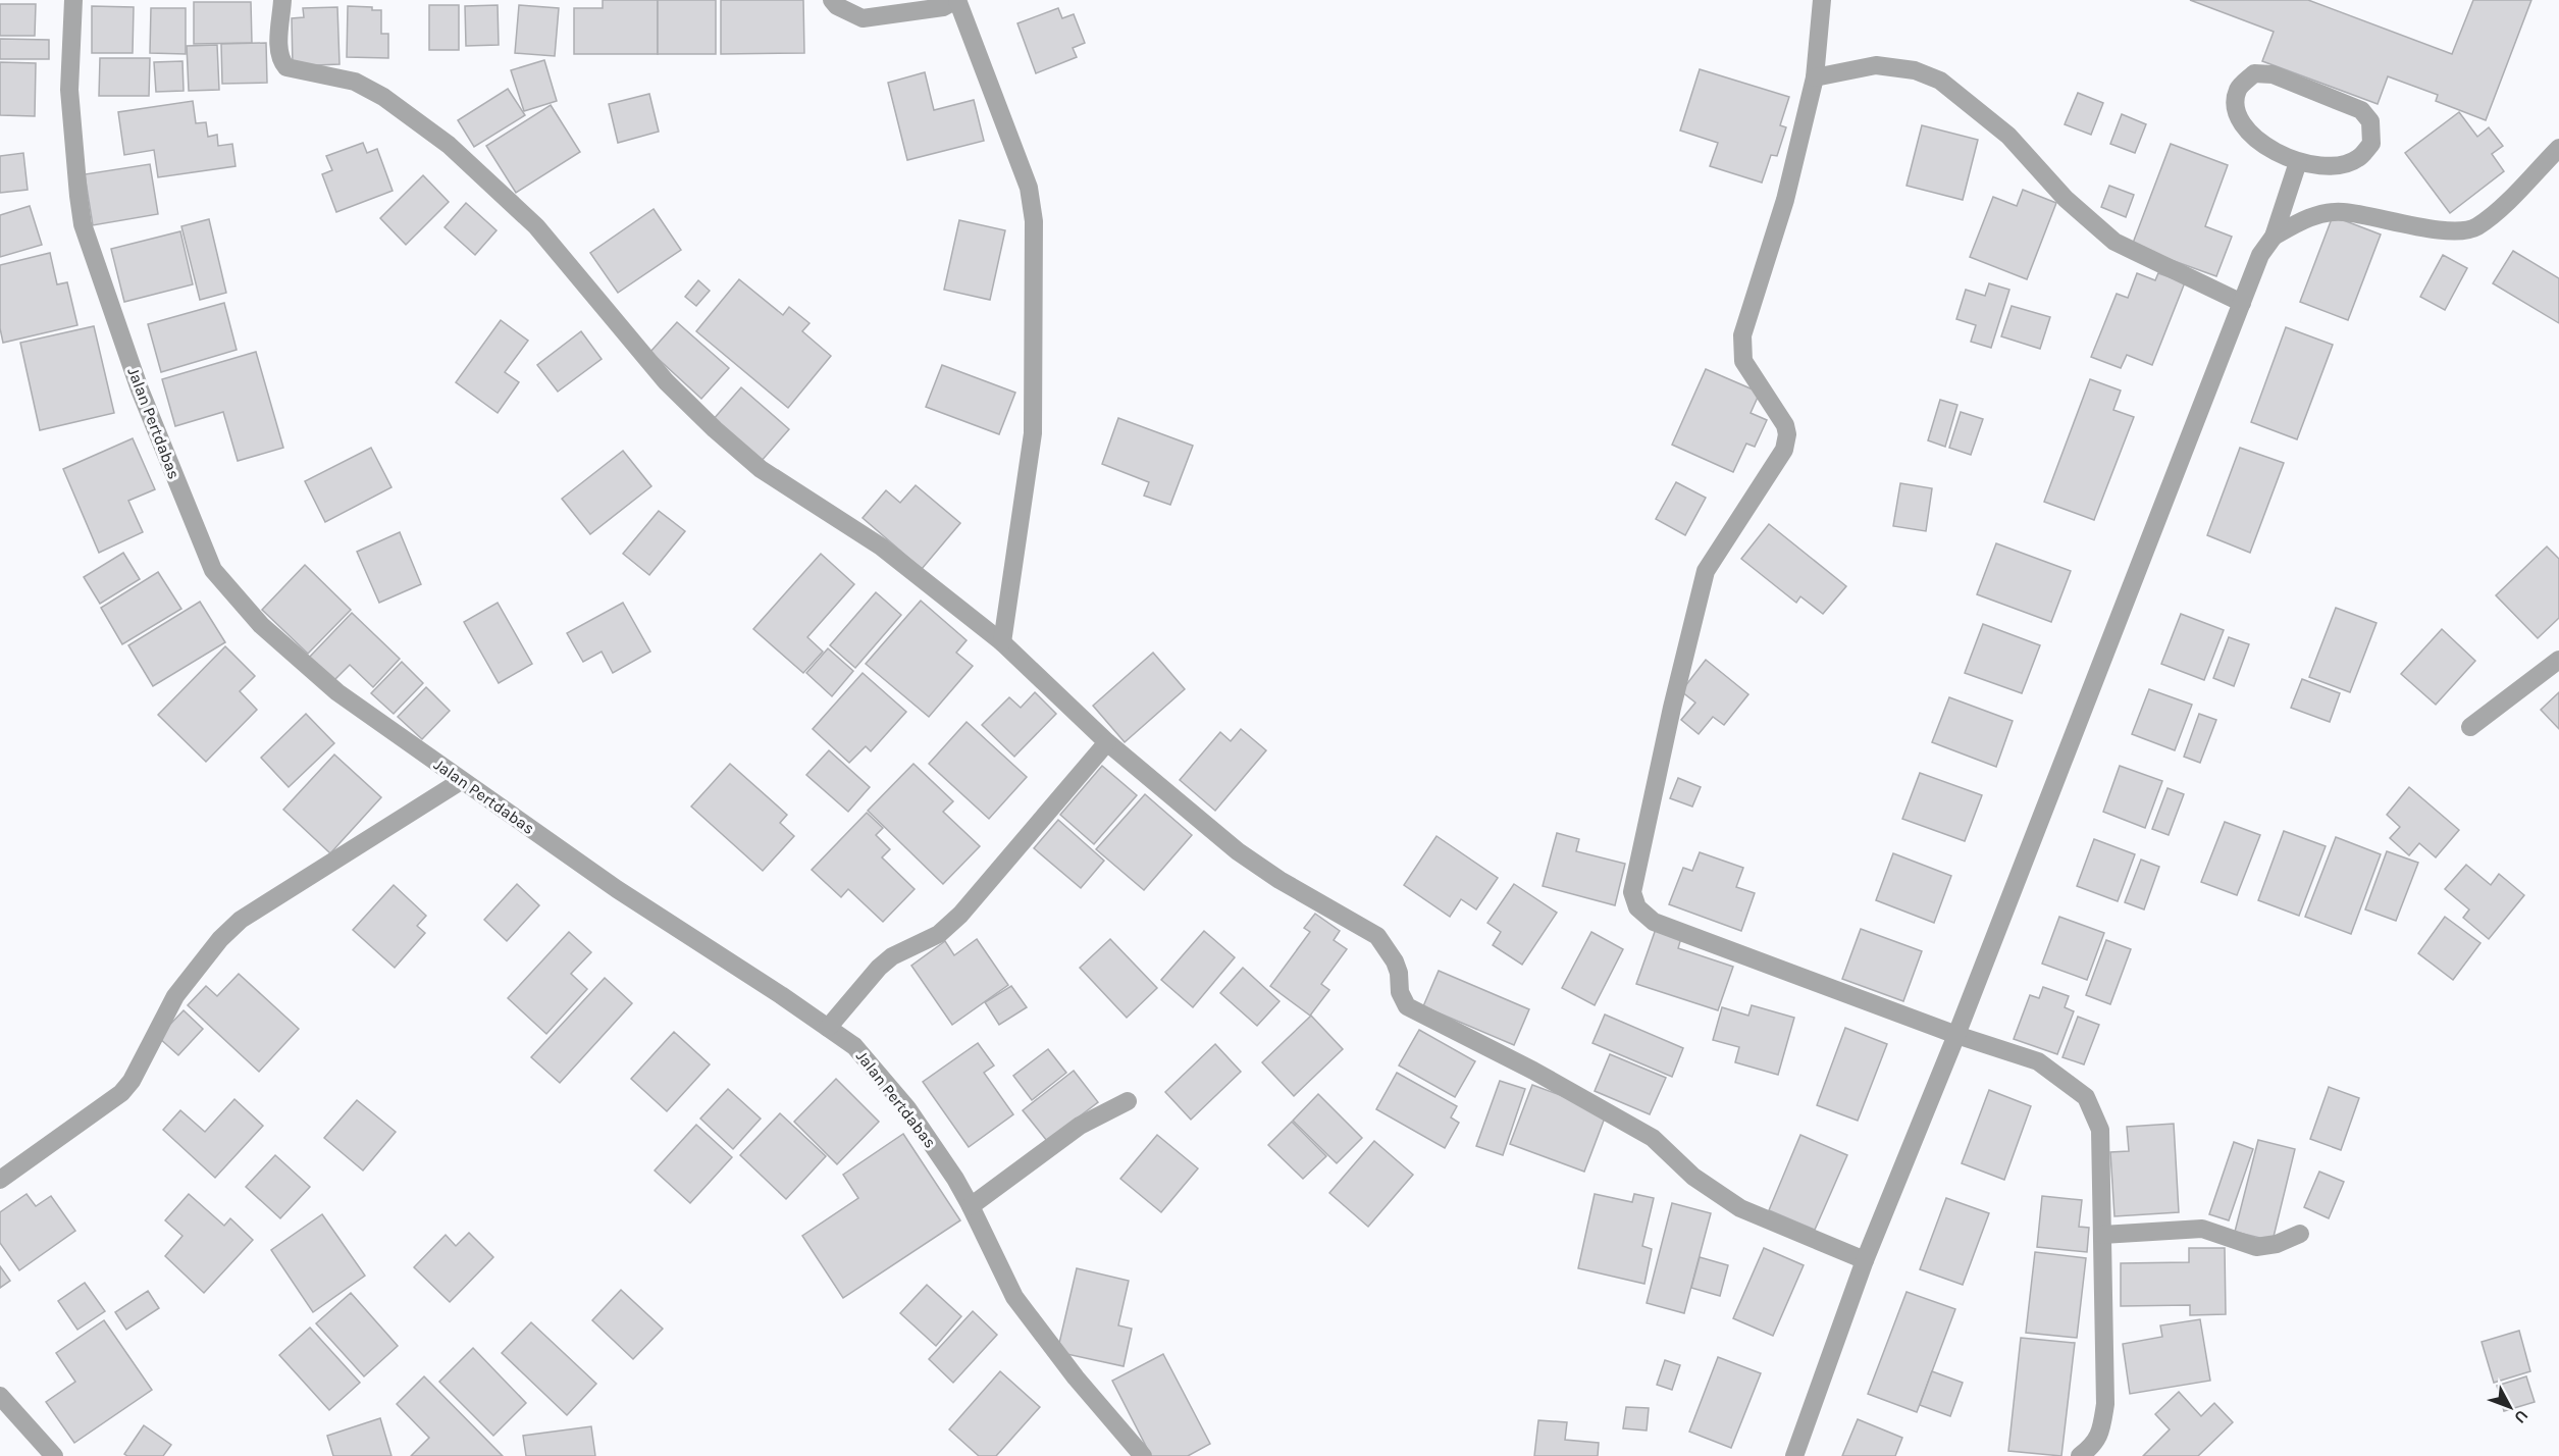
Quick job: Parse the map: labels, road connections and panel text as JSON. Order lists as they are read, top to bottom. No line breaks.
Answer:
{"streets":{"street":["Jalan Pertdabas"]},"north":"bottom right"}
